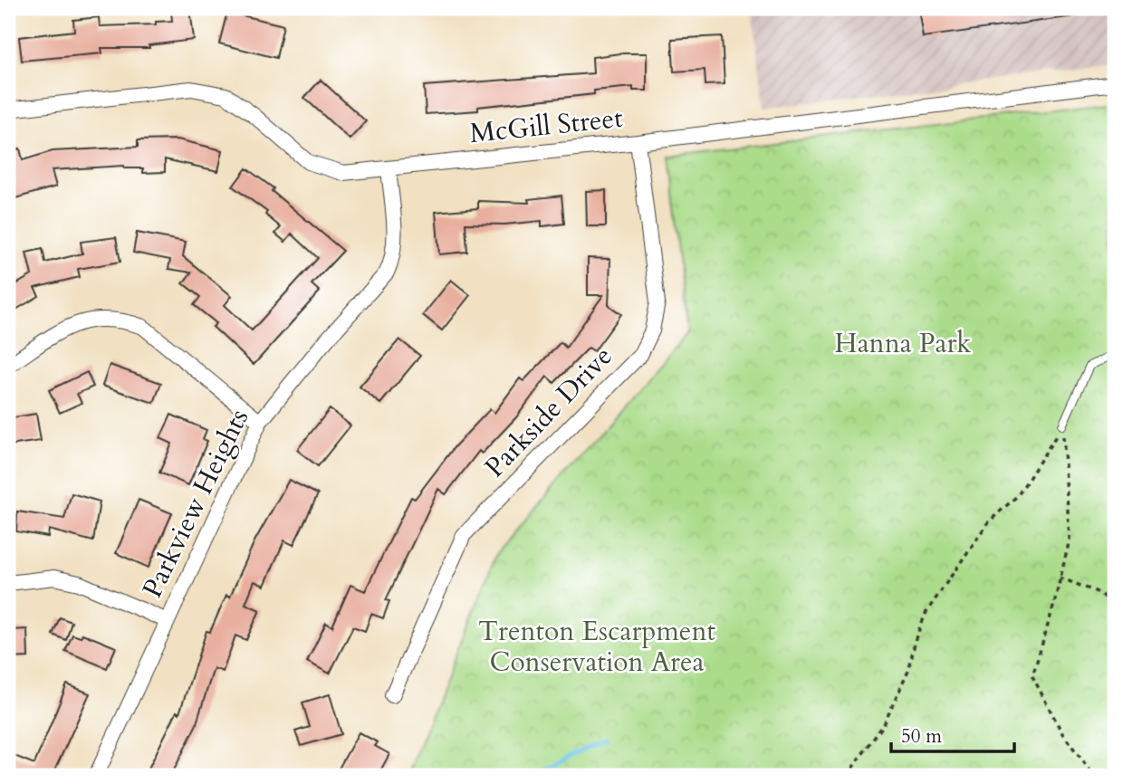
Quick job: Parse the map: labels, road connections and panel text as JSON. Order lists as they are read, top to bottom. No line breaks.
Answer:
{"streets":{"street":["McGill Street","Parkside Drive","Parkview Heights"]},"crossings":[["McGill Street","Parkside Drive"],["McGill Street","Parkview Heights"]],"parks":["Hanna Park","Trenton Escarpment Conservation Area"],"scale_bar":"50 m"}
